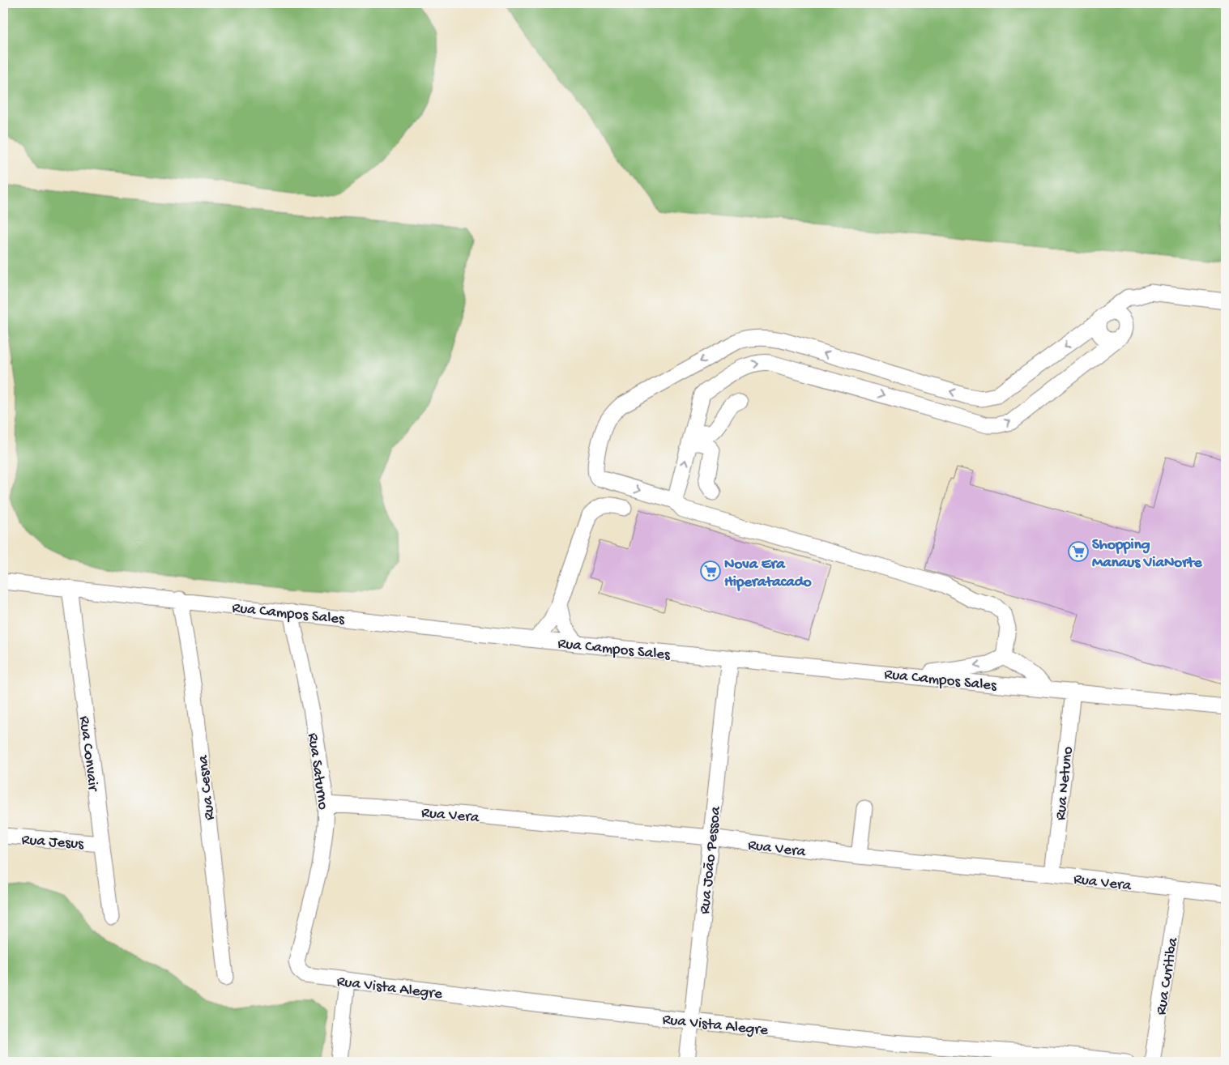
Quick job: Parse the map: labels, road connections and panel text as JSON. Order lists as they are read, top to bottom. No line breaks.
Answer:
{"streets":{"street":["Rua Campos Sales","Rua Convair","Rua Saturno","Rua Netuno","Rua Cesna","Rua Vera","Rua Jesus","Rua João Pessoa","Rua Curitiba","Rua Vista Alegre"]},"crossings":[["Rua Campos Sales","Rua Convair"],["Rua Campos Sales","Rua Saturno"],["Rua Campos Sales","Rua Netuno"],["Rua Campos Sales","Rua Cesna"],["Rua Campos Sales","Rua João Pessoa"],["Rua Convair","Rua Jesus"],["Rua Saturno","Rua Vera"],["Rua Saturno","Rua Vista Alegre"],["Rua Netuno","Rua Vera"],["Rua Vera","Rua João Pessoa"],["Rua Vera","Rua Curitiba"],["Rua João Pessoa","Rua Vista Alegre"]],"places":{"supermarket":["Shopping Manaus ViaNorte","Nova Era Hiperatacado"]}}
